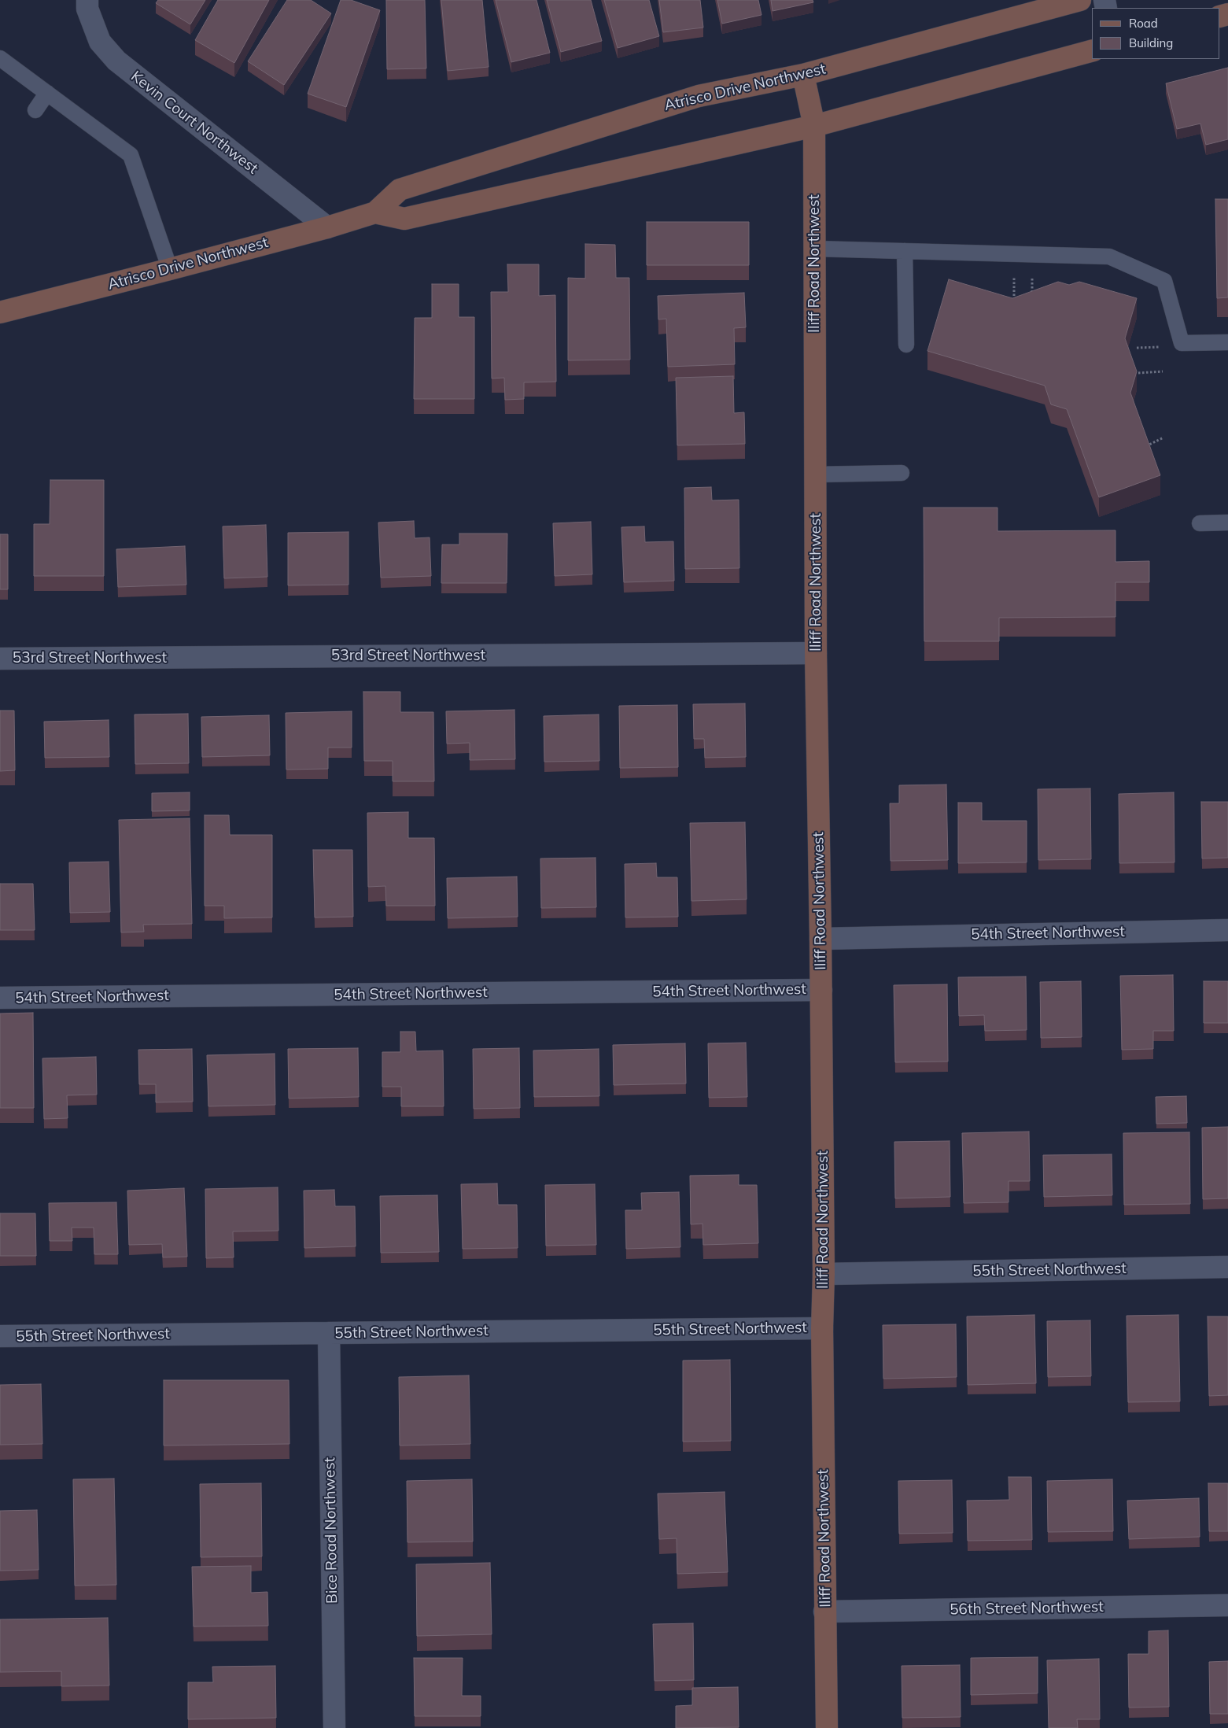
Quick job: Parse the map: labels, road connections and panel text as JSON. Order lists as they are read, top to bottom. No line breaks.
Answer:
{"streets":{"main road":["Atrisco Drive Northwest","Iliff Road Northwest"],"street":["Kevin Court Northwest","53rd Street Northwest","54th Street Northwest","55th Street Northwest","Bice Road Northwest","56th Street Northwest"]},"crossings":[["Atrisco Drive Northwest","Kevin Court Northwest"],["Atrisco Drive Northwest","Iliff Road Northwest"],["Iliff Road Northwest","53rd Street Northwest"],["Iliff Road Northwest","54th Street Northwest"],["Iliff Road Northwest","55th Street Northwest"],["Iliff Road Northwest","56th Street Northwest"],["55th Street Northwest","Bice Road Northwest"]],"legend":["Road","Building"]}
